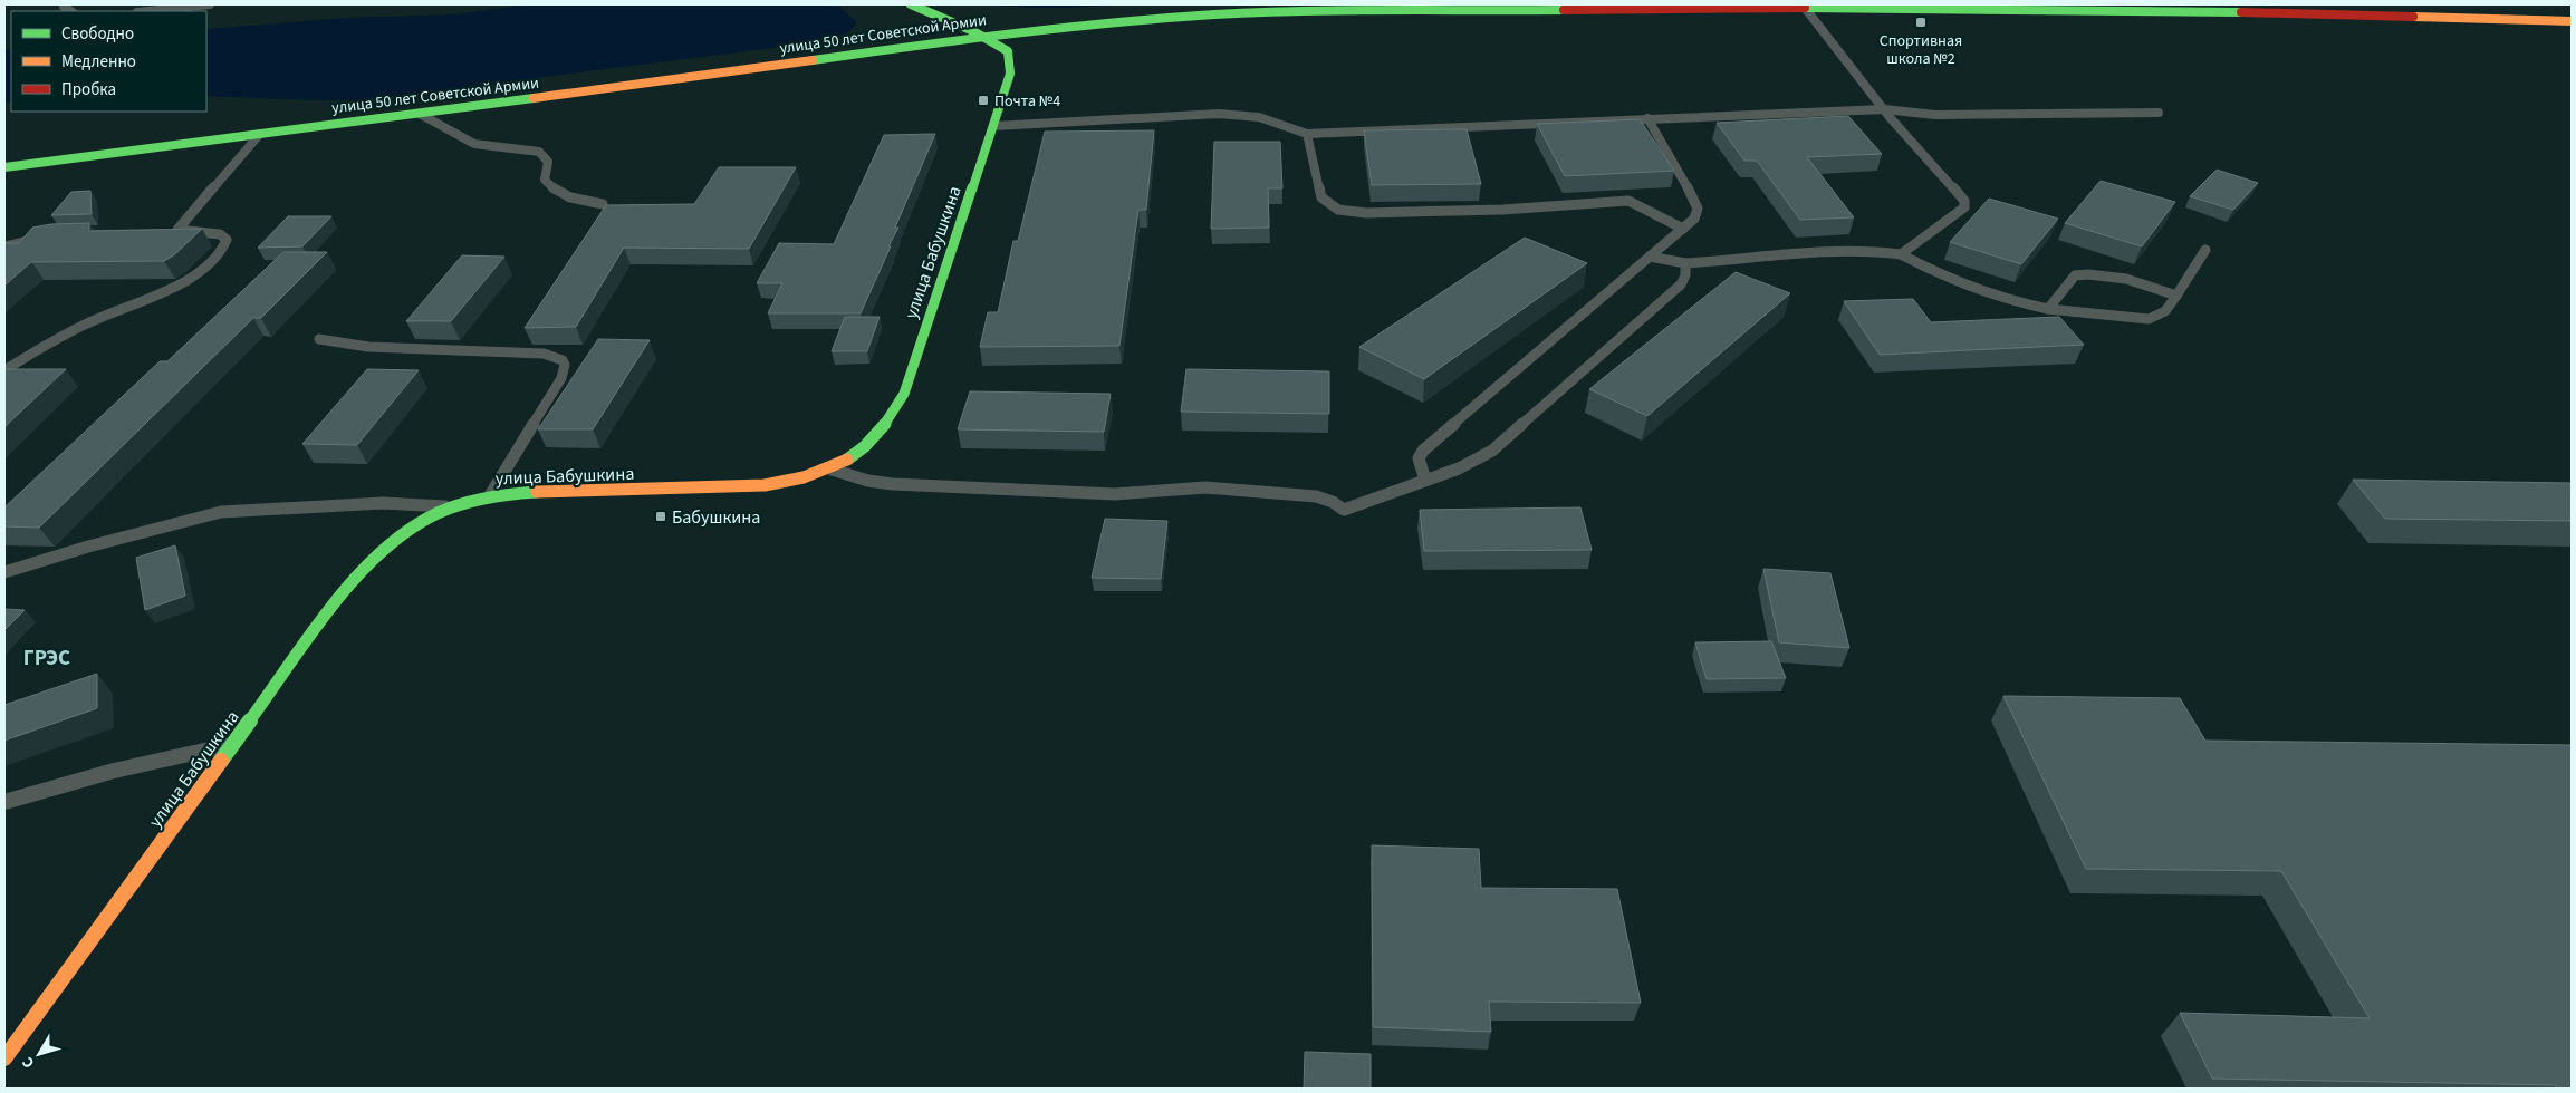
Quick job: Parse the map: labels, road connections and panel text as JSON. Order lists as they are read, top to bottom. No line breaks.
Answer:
{"streets":{"main road":["улица 50 лет Советской Армии","улица Бабушкина"]},"crossings":[["улица 50 лет Советской Армии","улица Бабушкина"]],"districts":["ГРЭС"],"places":{"transit":["Спортивная школа №2","Почта №4","Бабушкина"]},"legend":["Свободно","Медленно","Пробка"],"north":"bottom left"}
